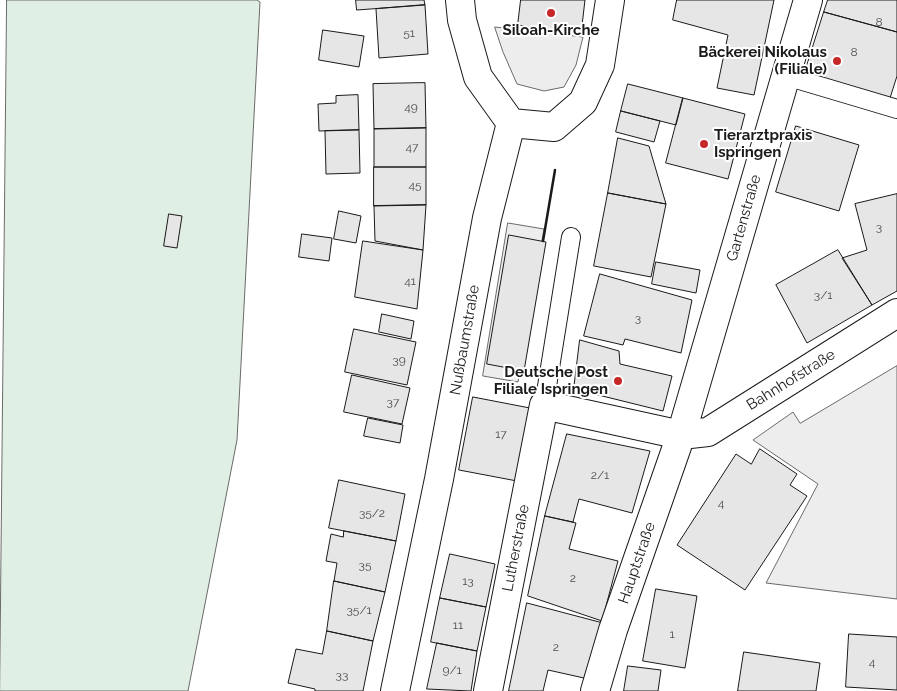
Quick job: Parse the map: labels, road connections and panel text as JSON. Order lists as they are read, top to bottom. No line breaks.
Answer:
{"streets":{"street":["Gartenstraße","Nußbaumstraße","Bahnhofstraße","Lutherstraße","Hauptstraße"]},"crossings":[["Gartenstraße","Bahnhofstraße"],["Gartenstraße","Hauptstraße"],["Bahnhofstraße","Hauptstraße"]],"places":["Siloah-Kirche","Bäckerei Nikolaus (Filiale)","Tierarztpraxis Ispringen","Deutsche Post Filiale Ispringen"],"house_numbers":["8","51","8","49","47","45","3","41","3/1","3","39","37","17","2/1","4","35/2","35","2","13","35/1","11","1","2","4","9/1","33"]}
